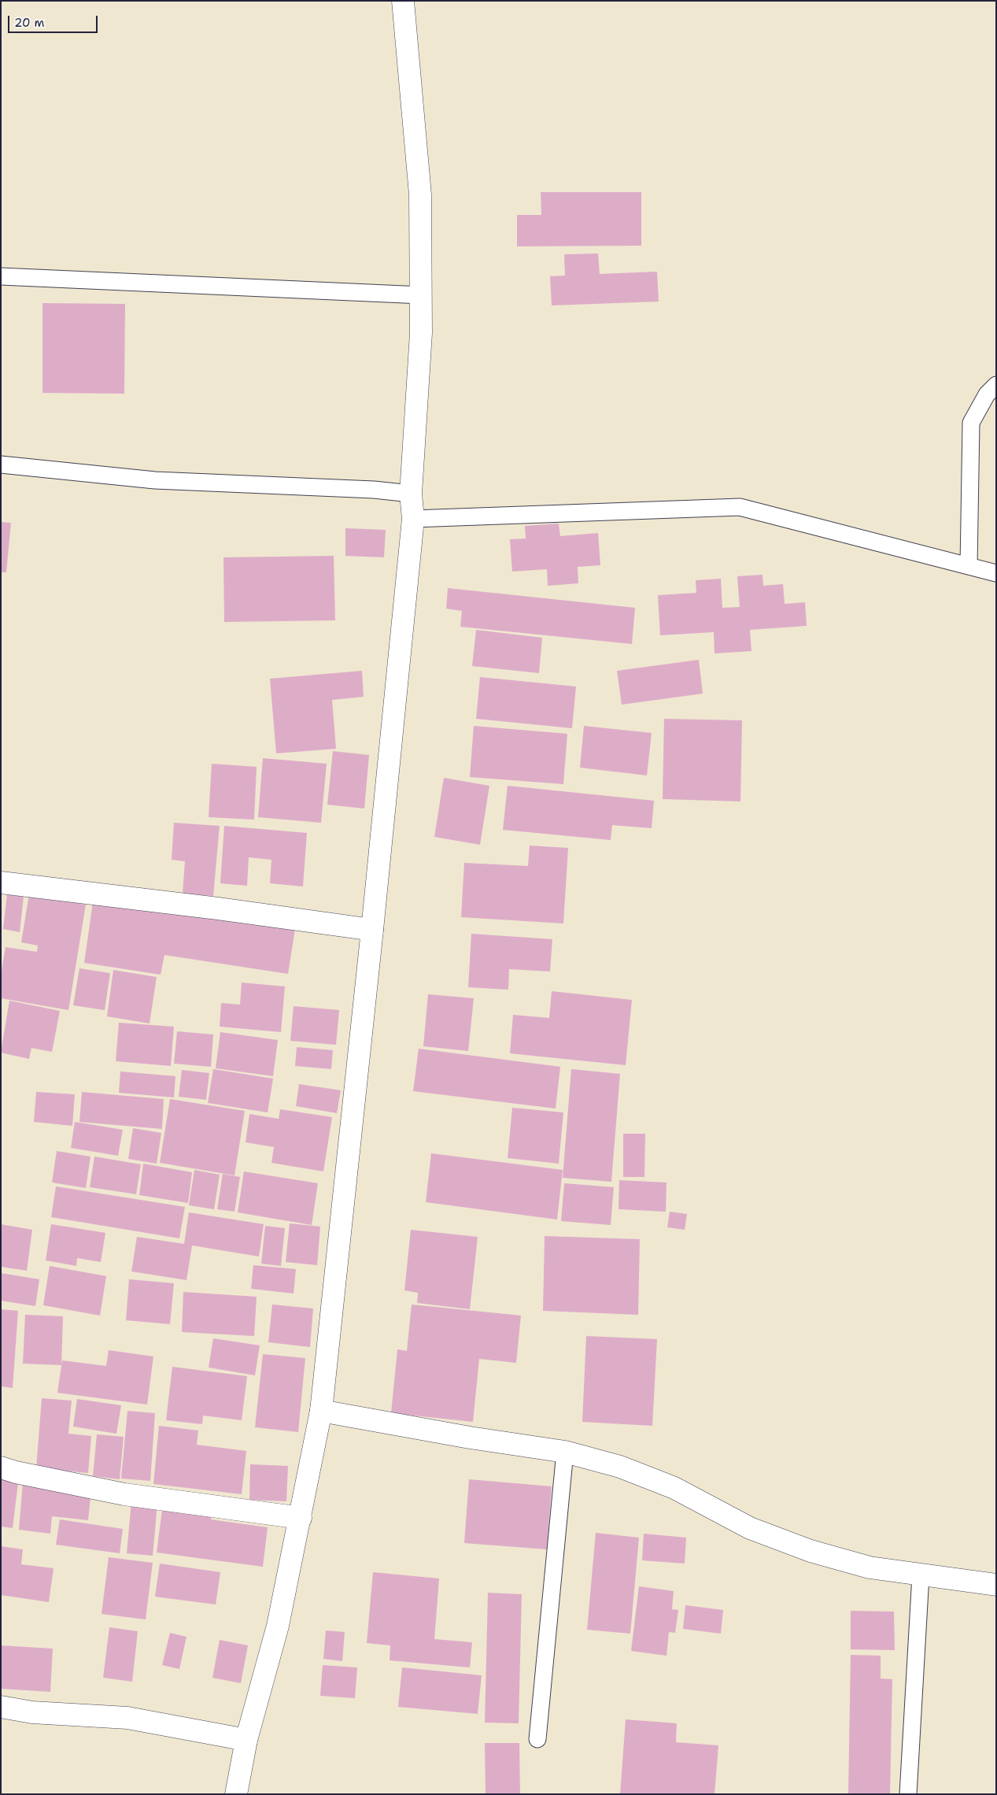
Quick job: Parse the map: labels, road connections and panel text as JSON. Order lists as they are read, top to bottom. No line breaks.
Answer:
{"scale_bar":"20 m"}
